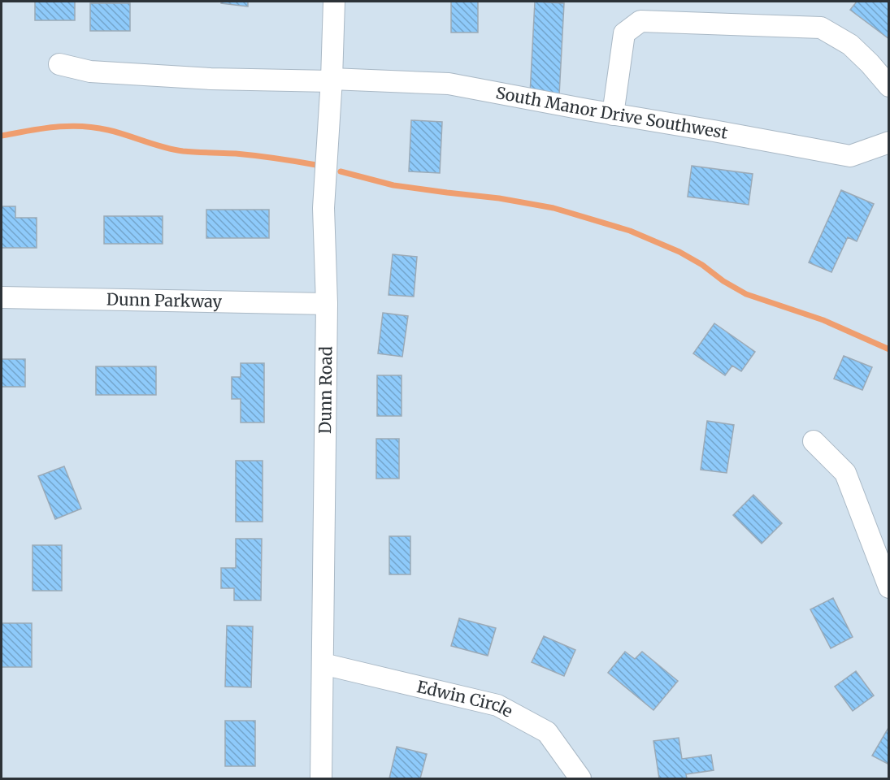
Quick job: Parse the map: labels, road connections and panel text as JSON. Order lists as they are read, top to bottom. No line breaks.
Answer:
{"streets":{"street":["South Manor Drive Southwest","Dunn Parkway","Dunn Road","Edwin Circle"]},"crossings":[["South Manor Drive Southwest","Dunn Road"],["Dunn Parkway","Dunn Road"],["Dunn Road","Edwin Circle"]]}
